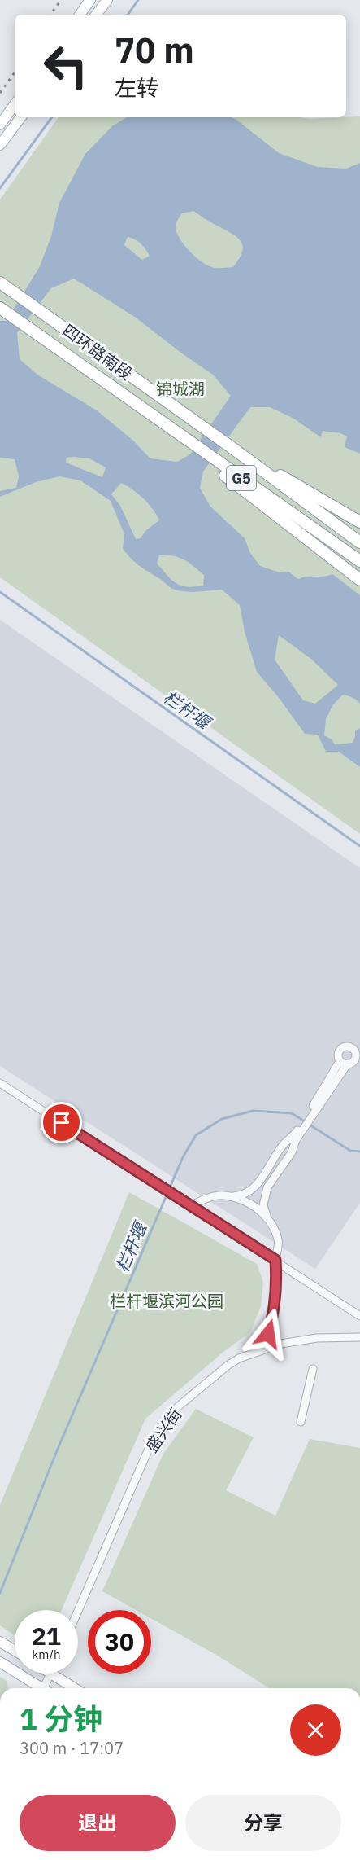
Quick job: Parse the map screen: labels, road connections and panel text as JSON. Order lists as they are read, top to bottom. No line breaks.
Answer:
{"streets":{"highway":["四环路南段","G5"],"street":["盛兴街"]},"water":["栏杆堰"],"parks":["锦城湖","栏杆堰滨河公园"],"page":{"turn":["70 m","左转"],"speed":"21 km/h","limit":"30","heading":["1 分钟","300 m · 17:07"],"buttons":["退出","分享"]}}
